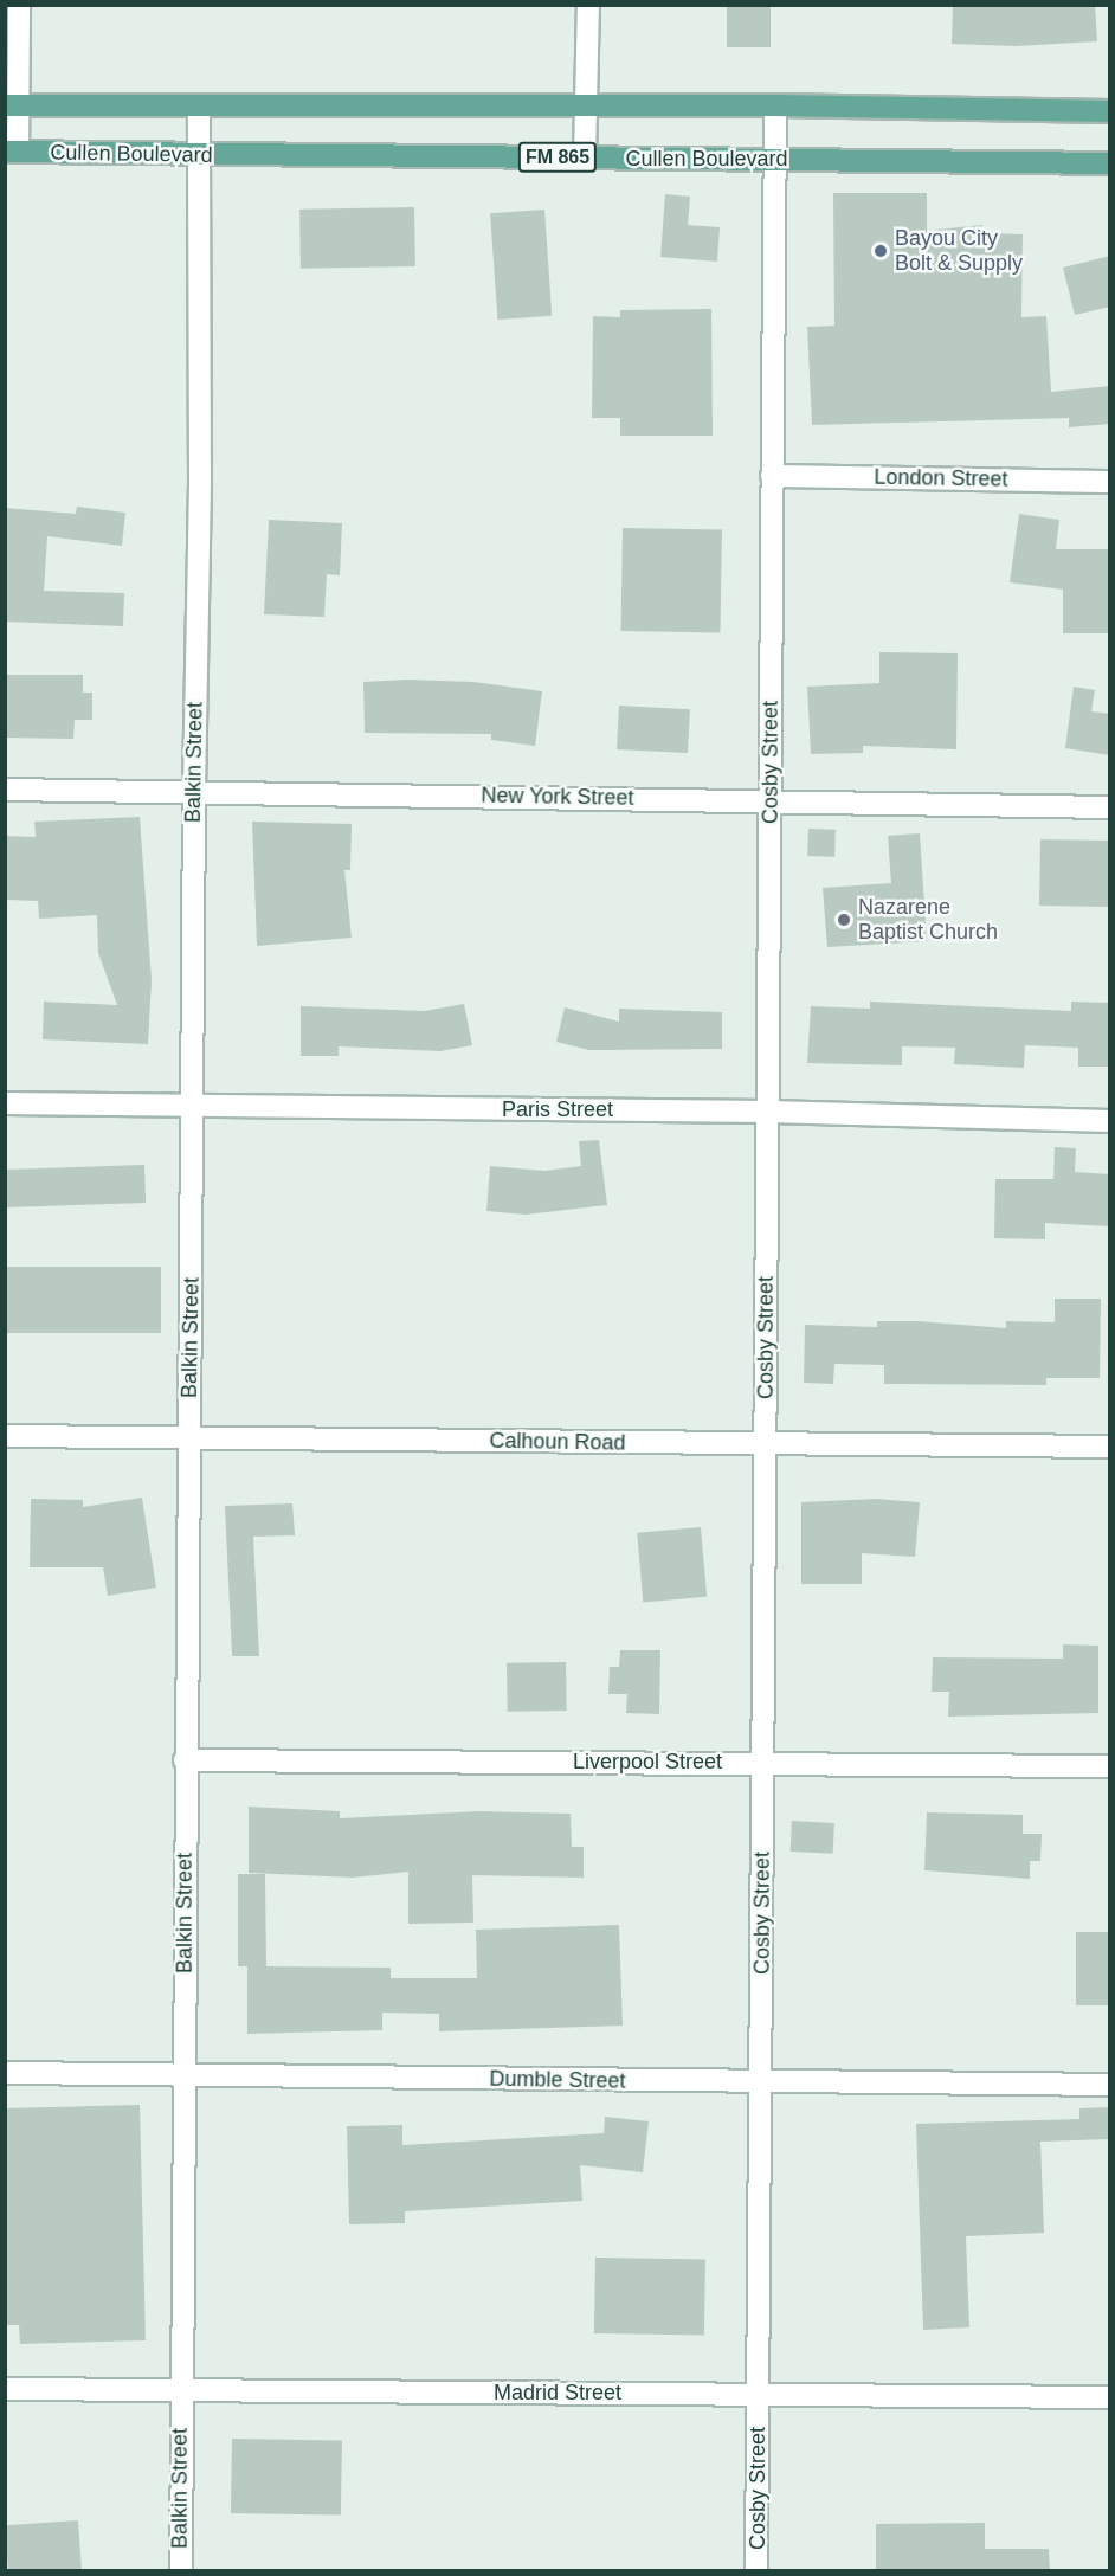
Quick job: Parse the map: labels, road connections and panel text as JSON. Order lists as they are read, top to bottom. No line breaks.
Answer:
{"streets":{"main road":["Cullen Boulevard","FM 865"],"street":["London Street","Balkin Street","Cosby Street","New York Street","Paris Street","Calhoun Road","Liverpool Street","Dumble Street","Madrid Street"]},"crossings":[["Cullen Boulevard","Balkin Street"],["Cullen Boulevard","Cosby Street"],["London Street","Cosby Street"],["Balkin Street","New York Street"],["Balkin Street","Paris Street"],["Balkin Street","Calhoun Road"],["Balkin Street","Liverpool Street"],["Balkin Street","Dumble Street"],["Balkin Street","Madrid Street"],["Cosby Street","New York Street"],["Cosby Street","Paris Street"],["Cosby Street","Calhoun Road"],["Cosby Street","Liverpool Street"],["Cosby Street","Dumble Street"],["Cosby Street","Madrid Street"]],"places":["Bayou City Bolt & Supply","Nazarene Baptist Church"]}
